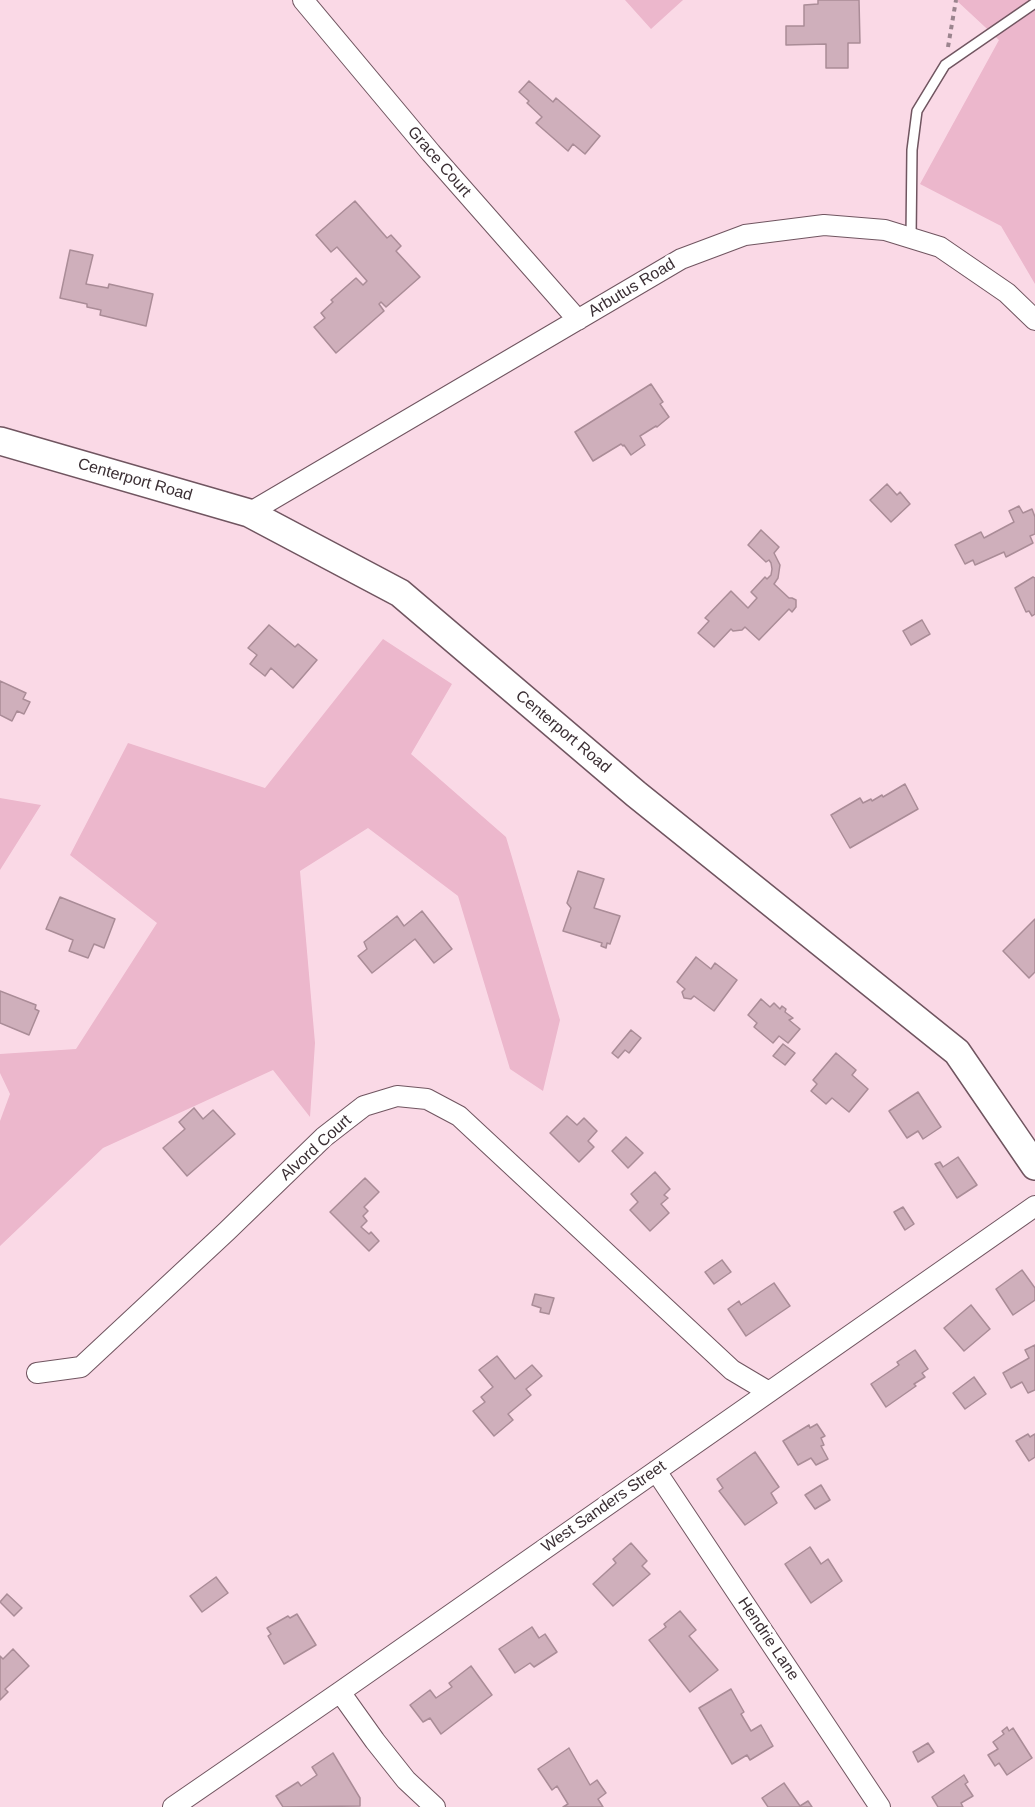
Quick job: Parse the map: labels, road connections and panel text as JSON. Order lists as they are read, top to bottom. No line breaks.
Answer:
{"streets":{"main road":["Centerport Road"],"street":["Grace Court","Arbutus Road","Alvord Court","West Sanders Street","Hendrie Lane"]},"crossings":[["Grace Court","Arbutus Road"],["Arbutus Road","Centerport Road"],["Alvord Court","West Sanders Street"],["West Sanders Street","Hendrie Lane"]]}
